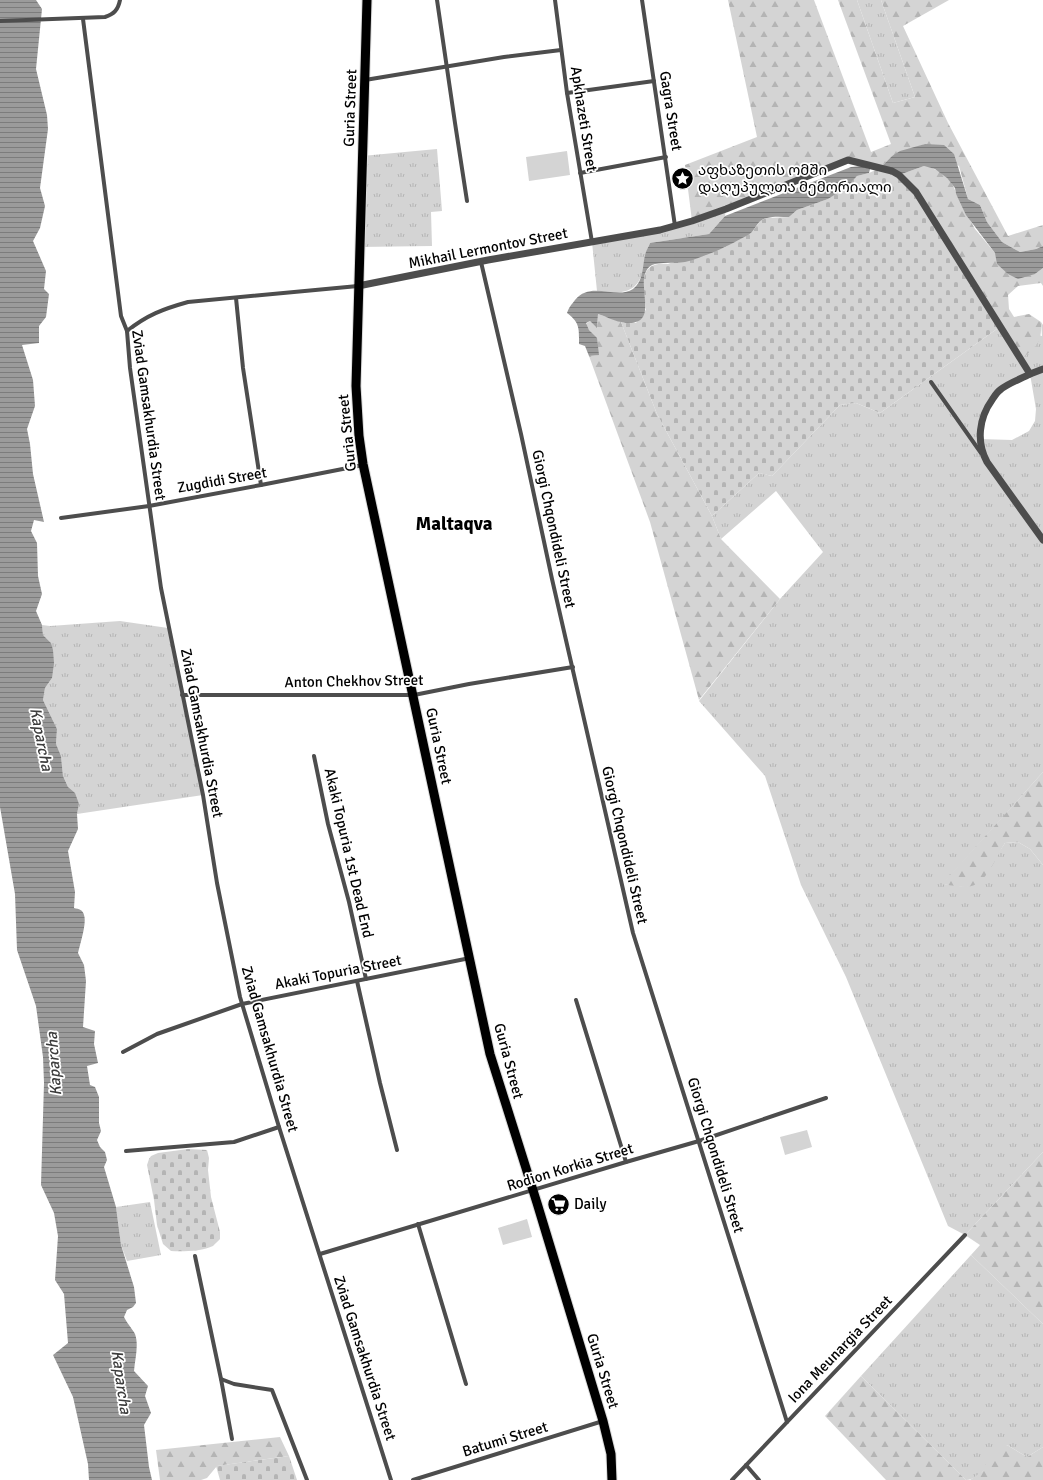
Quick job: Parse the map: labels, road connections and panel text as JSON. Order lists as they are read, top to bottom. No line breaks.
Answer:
{"streets":{"highway":["Guria Street"],"street":["Gagra Street","Apkhazeti Street","Mikhail Lermontov Street","Zviad Gamsakhurdia Street","Zugdidi Street","Giorgi Chqondideli Street","Anton Chekhov Street","Akaki Topuria 1st Dead End","Akaki Topuria Street","Rodion Korkia Street","Iona Meunargia Street","Batumi Street"]},"crossings":[["Guria Street","Mikhail Lermontov Street"],["Guria Street","Zugdidi Street"],["Guria Street","Anton Chekhov Street"],["Guria Street","Akaki Topuria Street"],["Guria Street","Rodion Korkia Street"],["Guria Street","Batumi Street"],["Gagra Street","Mikhail Lermontov Street"],["Apkhazeti Street","Mikhail Lermontov Street"],["Mikhail Lermontov Street","Zviad Gamsakhurdia Street"],["Mikhail Lermontov Street","Giorgi Chqondideli Street"],["Zviad Gamsakhurdia Street","Zugdidi Street"],["Zviad Gamsakhurdia Street","Anton Chekhov Street"],["Zviad Gamsakhurdia Street","Akaki Topuria Street"],["Zviad Gamsakhurdia Street","Rodion Korkia Street"],["Giorgi Chqondideli Street","Anton Chekhov Street"],["Giorgi Chqondideli Street","Rodion Korkia Street"],["Giorgi Chqondideli Street","Iona Meunargia Street"],["Akaki Topuria 1st Dead End","Akaki Topuria Street"]],"districts":["Maltaqva"],"water":["Kaparcha"],"places":{"place":["აფხაზეთის ომში დაღუპულთა მემორიალი"],"supermarket":["Daily"]}}
